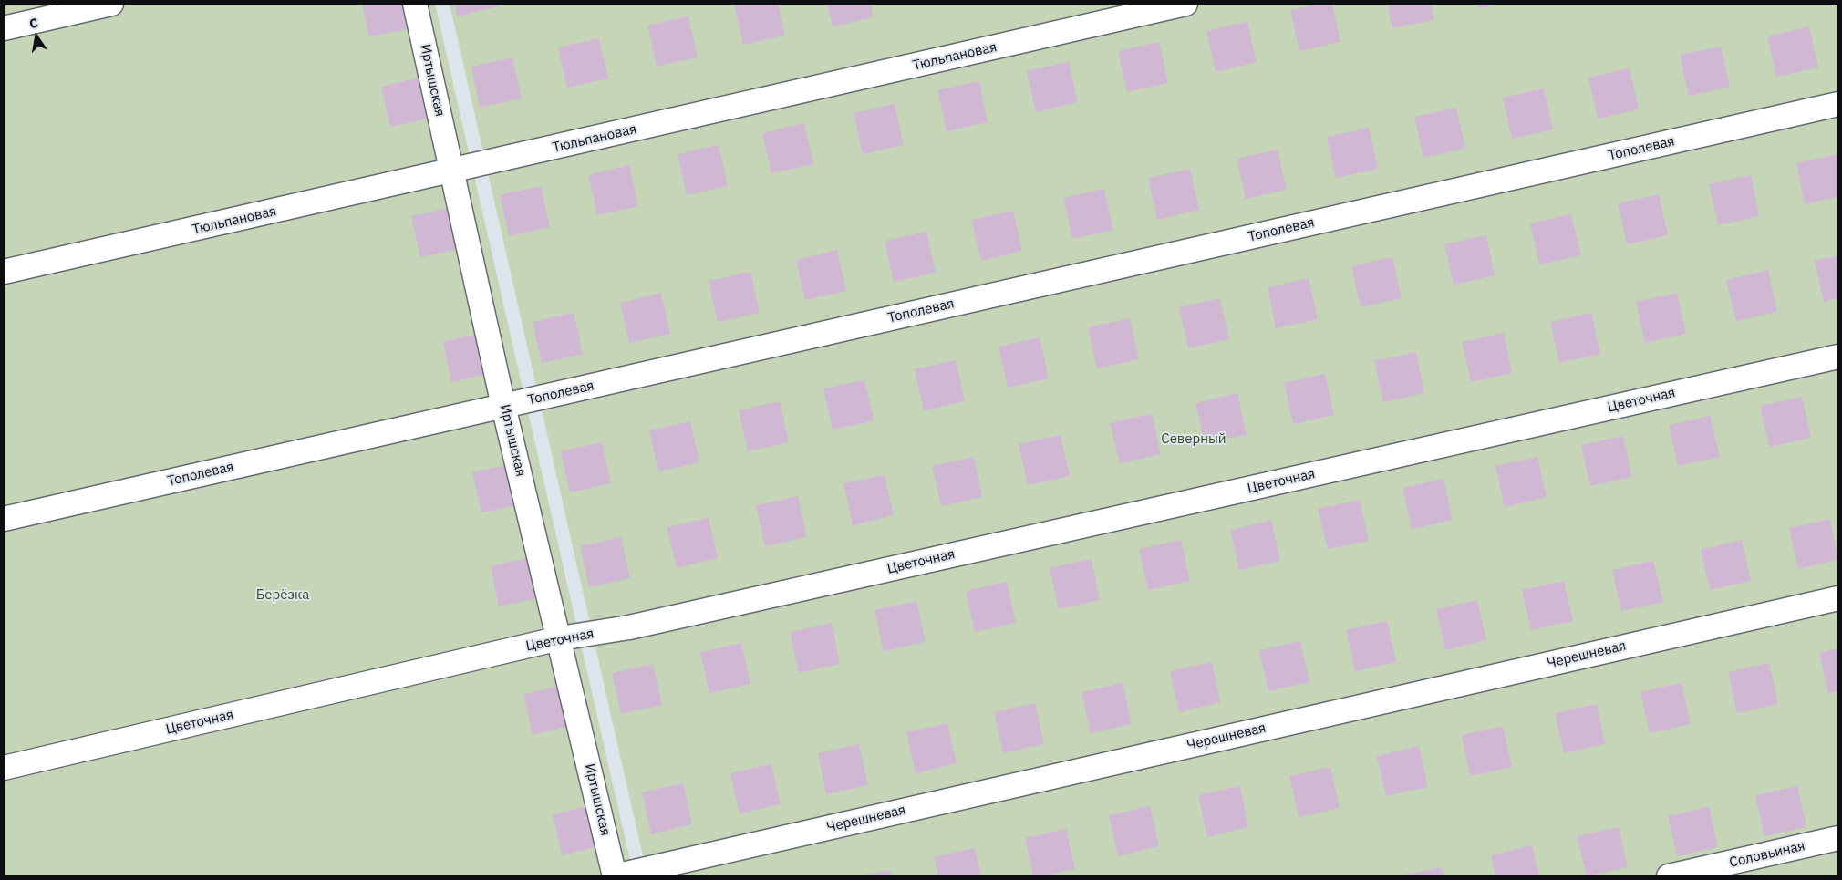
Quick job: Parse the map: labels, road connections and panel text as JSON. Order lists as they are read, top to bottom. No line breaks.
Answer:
{"streets":{"street":["Тюльпановая","Иртышская","Тополевая","Цветочная","Черешневая","Соловьиная"]},"crossings":[["Тюльпановая","Иртышская"],["Иртышская","Тополевая"],["Иртышская","Цветочная"],["Иртышская","Черешневая"]],"parks":["Северный","Берёзка"],"north":"top"}
